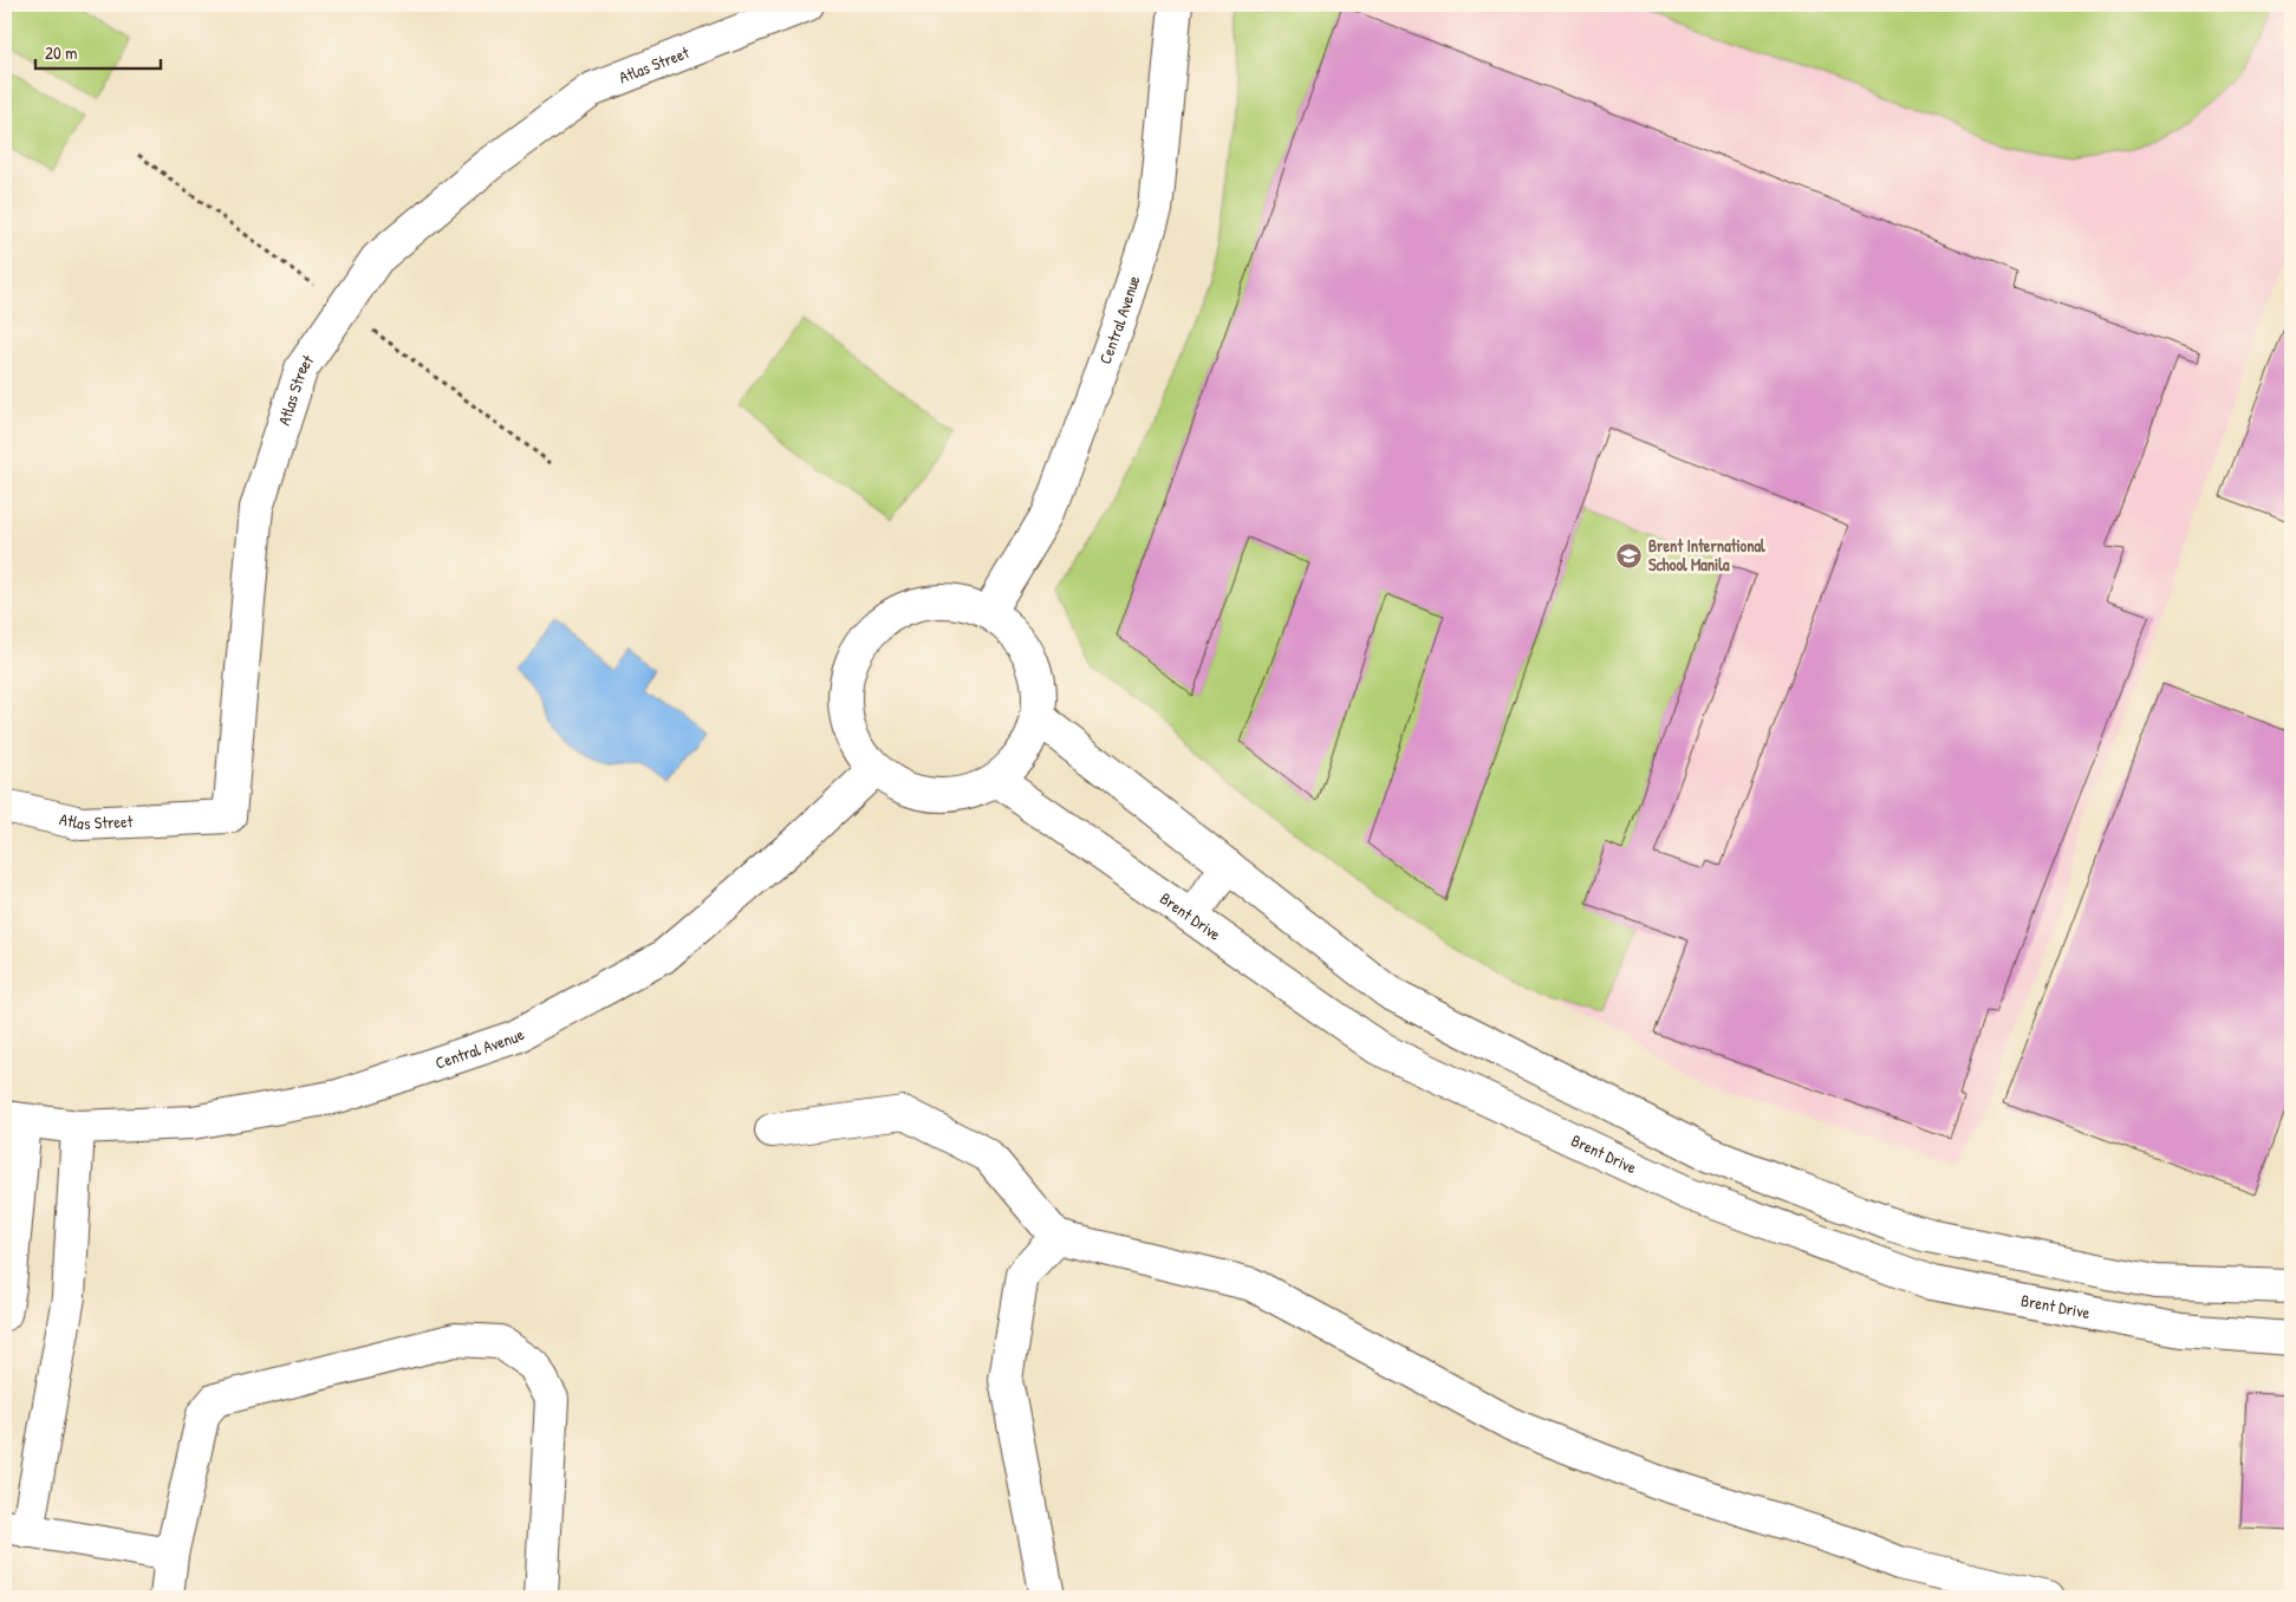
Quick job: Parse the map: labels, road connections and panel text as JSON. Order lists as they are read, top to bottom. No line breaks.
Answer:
{"streets":{"street":["Atlas Street","Central Avenue","Brent Drive"]},"crossings":[["Central Avenue","Brent Drive"]],"places":{"school or university":["Brent International School Manila"]},"scale_bar":"20 m"}
